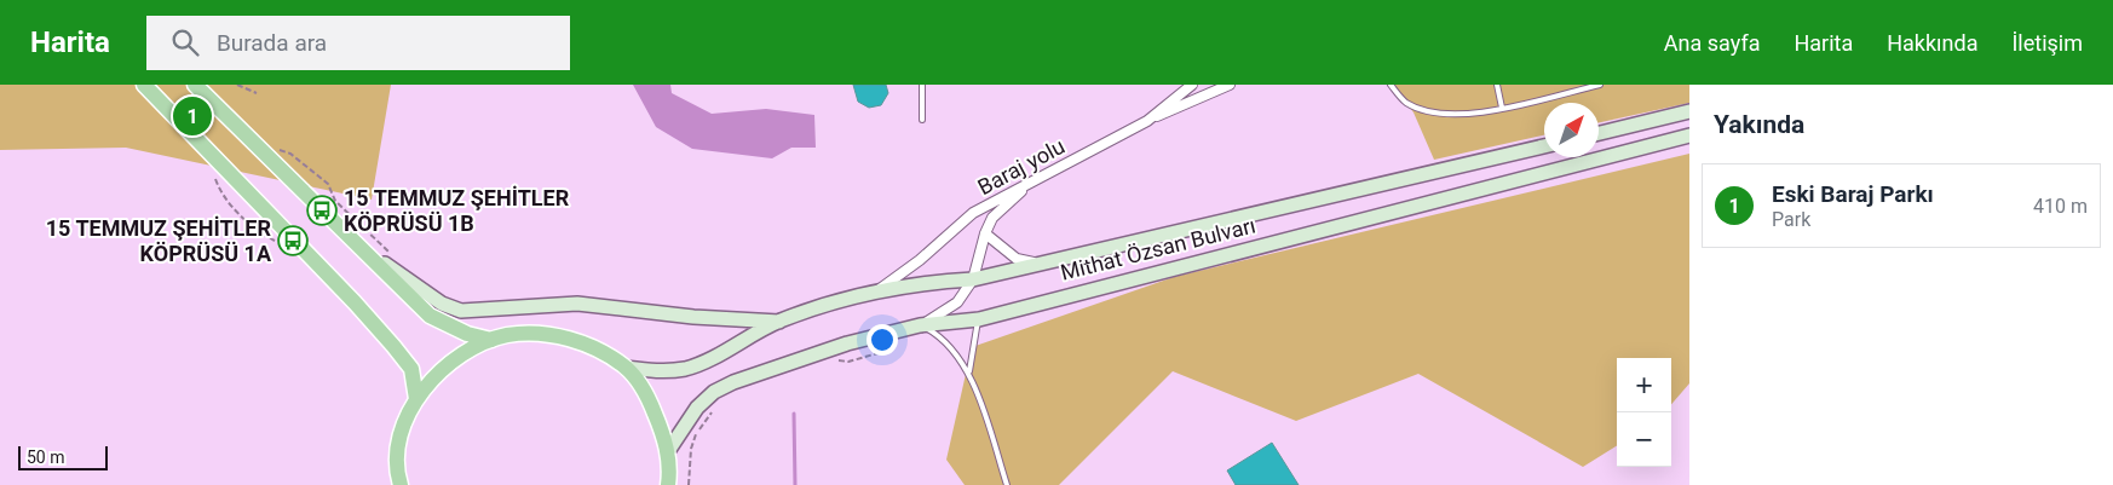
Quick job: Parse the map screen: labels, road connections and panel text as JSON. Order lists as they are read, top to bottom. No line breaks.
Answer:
{"streets":{"main road":["Mithat Özsan Bulvarı"],"street":["Baraj yolu"]},"crossings":[["Baraj yolu","Mithat Özsan Bulvarı"]],"places":{"bus stop":["15 TEMMUZ ŞEHİTLER KÖPRÜSÜ 1B","15 TEMMUZ ŞEHİTLER KÖPRÜSÜ 1A"]},"scale_bar":"50 m","north":"top right","page":{"header":"Harita","search":"Burada ara","nav":["Ana sayfa","Harita","Hakkında","İletişim"],"heading":"Yakında","pins":"1","list":[{"mark":"1","name":"Eski Baraj Parkı","note":"Park","value":"410 m"}],"map_buttons":["+","−"],"scale":"50 m"}}
